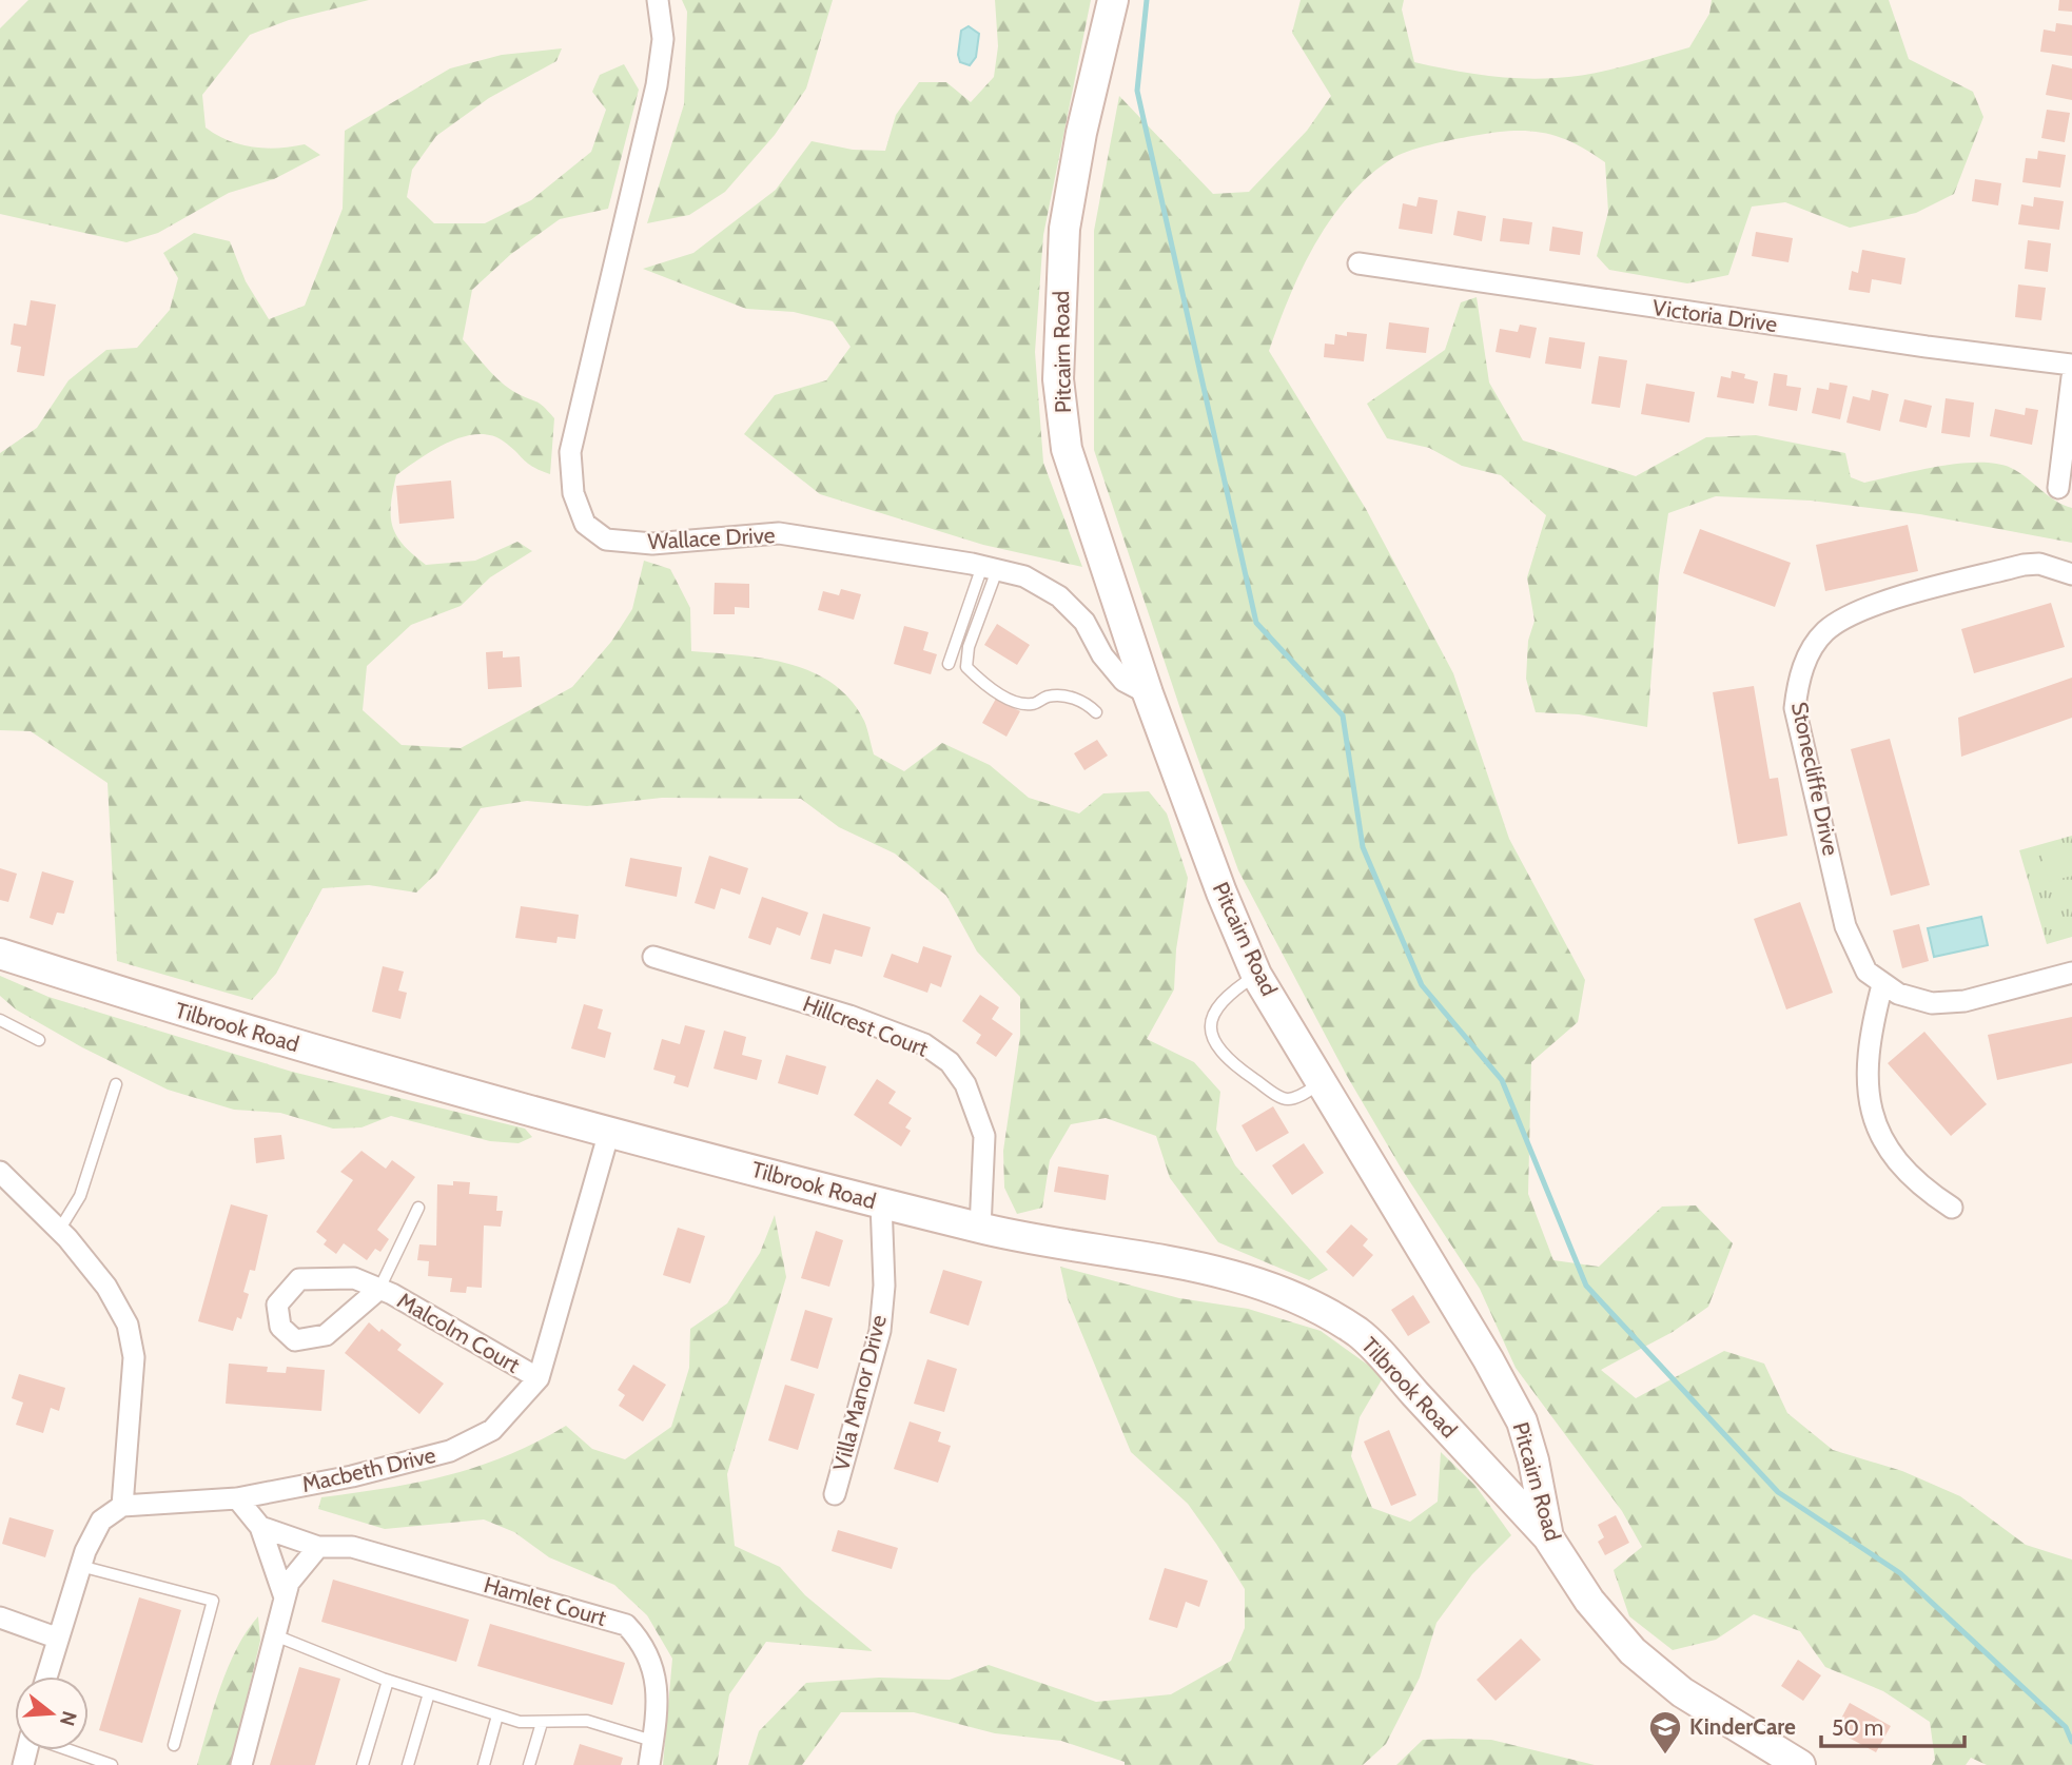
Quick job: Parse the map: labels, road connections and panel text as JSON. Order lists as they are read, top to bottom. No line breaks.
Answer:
{"streets":{"street":["Victoria Drive","Pitcairn Road","Wallace Drive","Stonecliffe Drive","Hillcrest Court","Tilbrook Road","Malcolm Court","Villa Manor Drive","Macbeth Drive","Hamlet Court"]},"crossings":[["Pitcairn Road","Wallace Drive"],["Pitcairn Road","Tilbrook Road"],["Hillcrest Court","Tilbrook Road"],["Tilbrook Road","Villa Manor Drive"],["Tilbrook Road","Macbeth Drive"],["Malcolm Court","Macbeth Drive"]],"places":{"school or university":["KinderCare"]},"scale_bar":"50 m","north":"right"}
